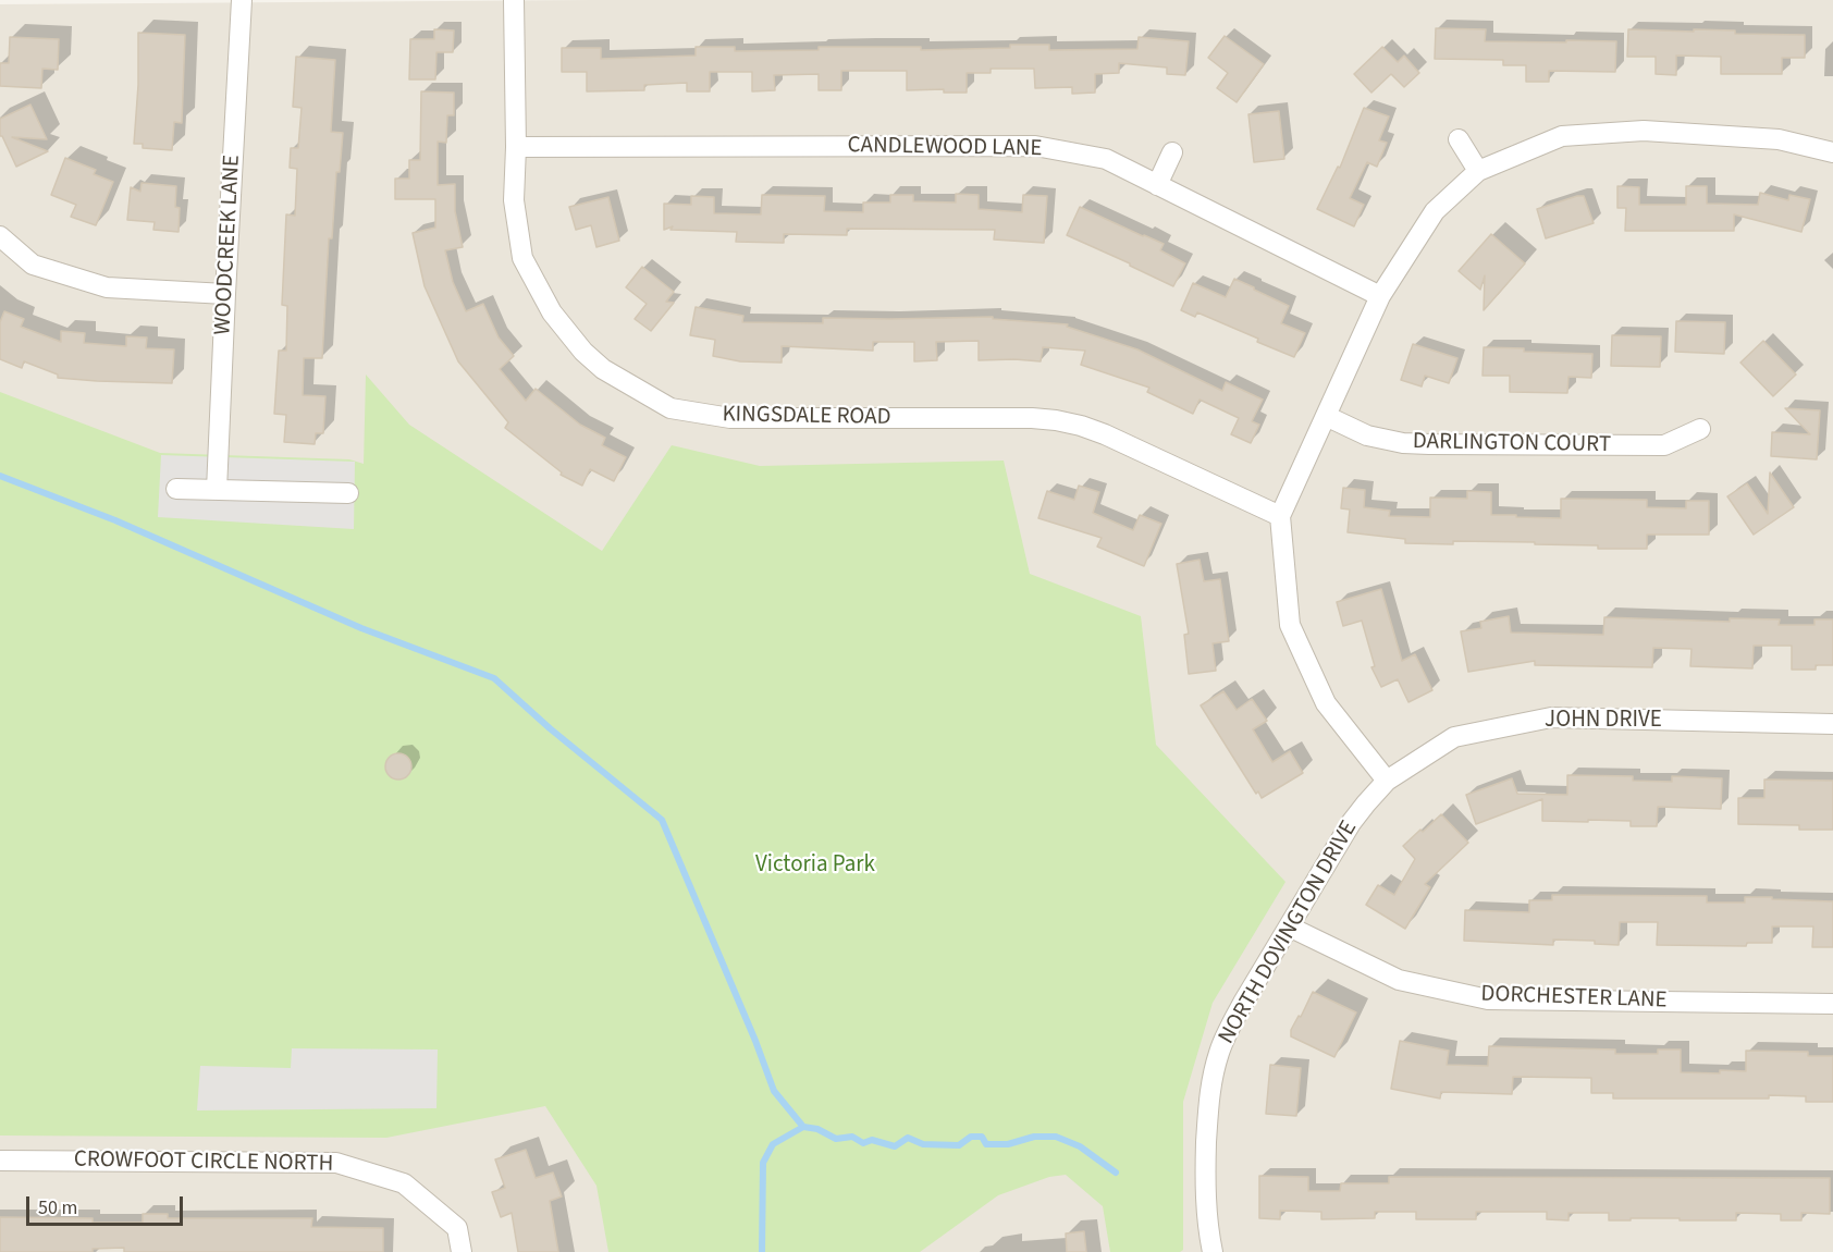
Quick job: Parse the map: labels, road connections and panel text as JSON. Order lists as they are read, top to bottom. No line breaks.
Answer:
{"streets":{"street":["CANDLEWOOD LANE","WOODCREEK LANE","KINGSDALE ROAD","DARLINGTON COURT","JOHN DRIVE","NORTH DOVINGTON DRIVE","DORCHESTER LANE","CROWFOOT CIRCLE NORTH"]},"crossings":[["CANDLEWOOD LANE","KINGSDALE ROAD"],["JOHN DRIVE","NORTH DOVINGTON DRIVE"],["NORTH DOVINGTON DRIVE","DORCHESTER LANE"]],"parks":["Victoria Park"],"scale_bar":"50 m"}
